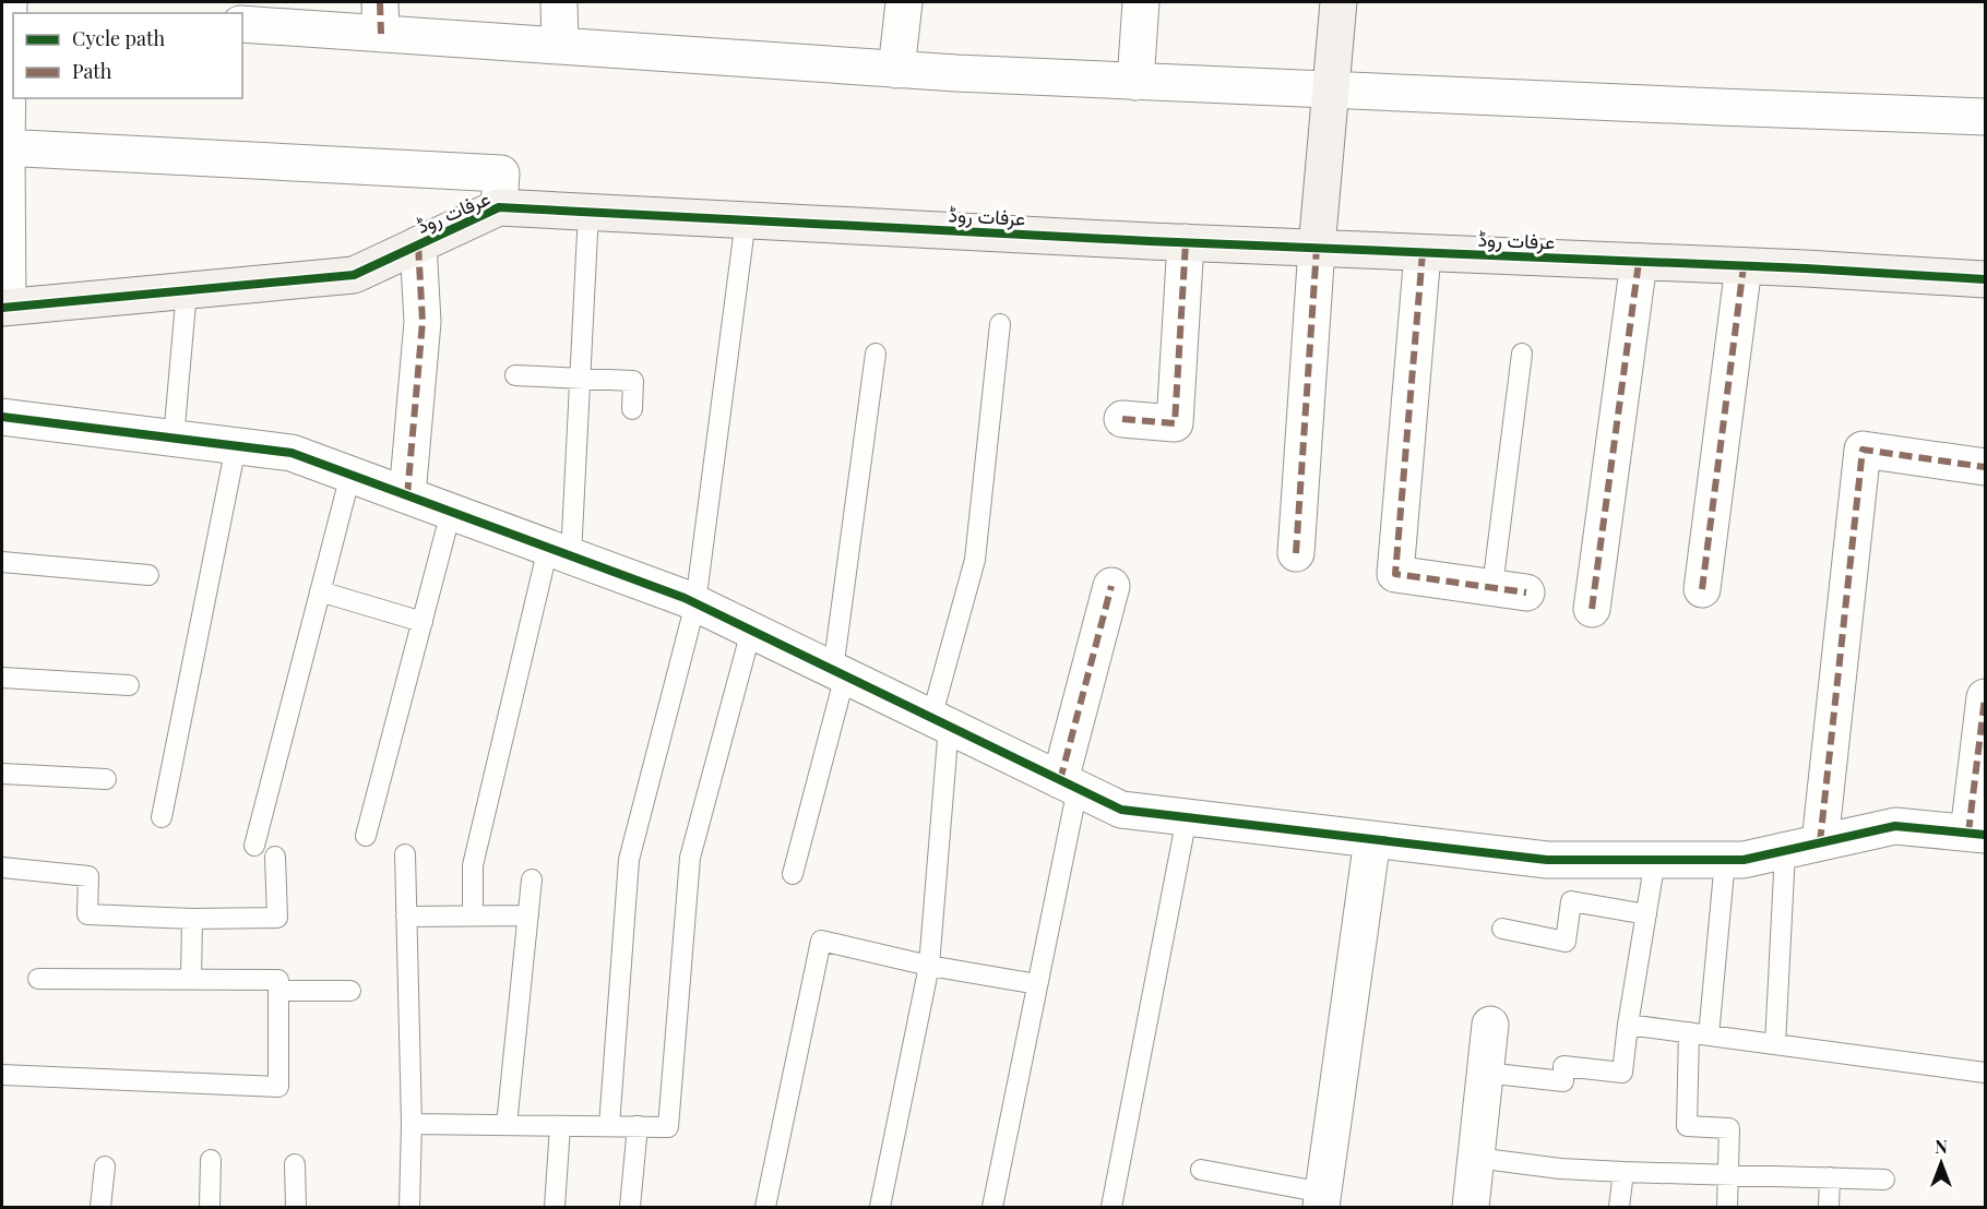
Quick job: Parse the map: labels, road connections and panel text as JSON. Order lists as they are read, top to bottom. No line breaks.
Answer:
{"streets":{"street":["عرفات روڈ"]},"legend":["Cycle path","Path"],"north":"top"}
